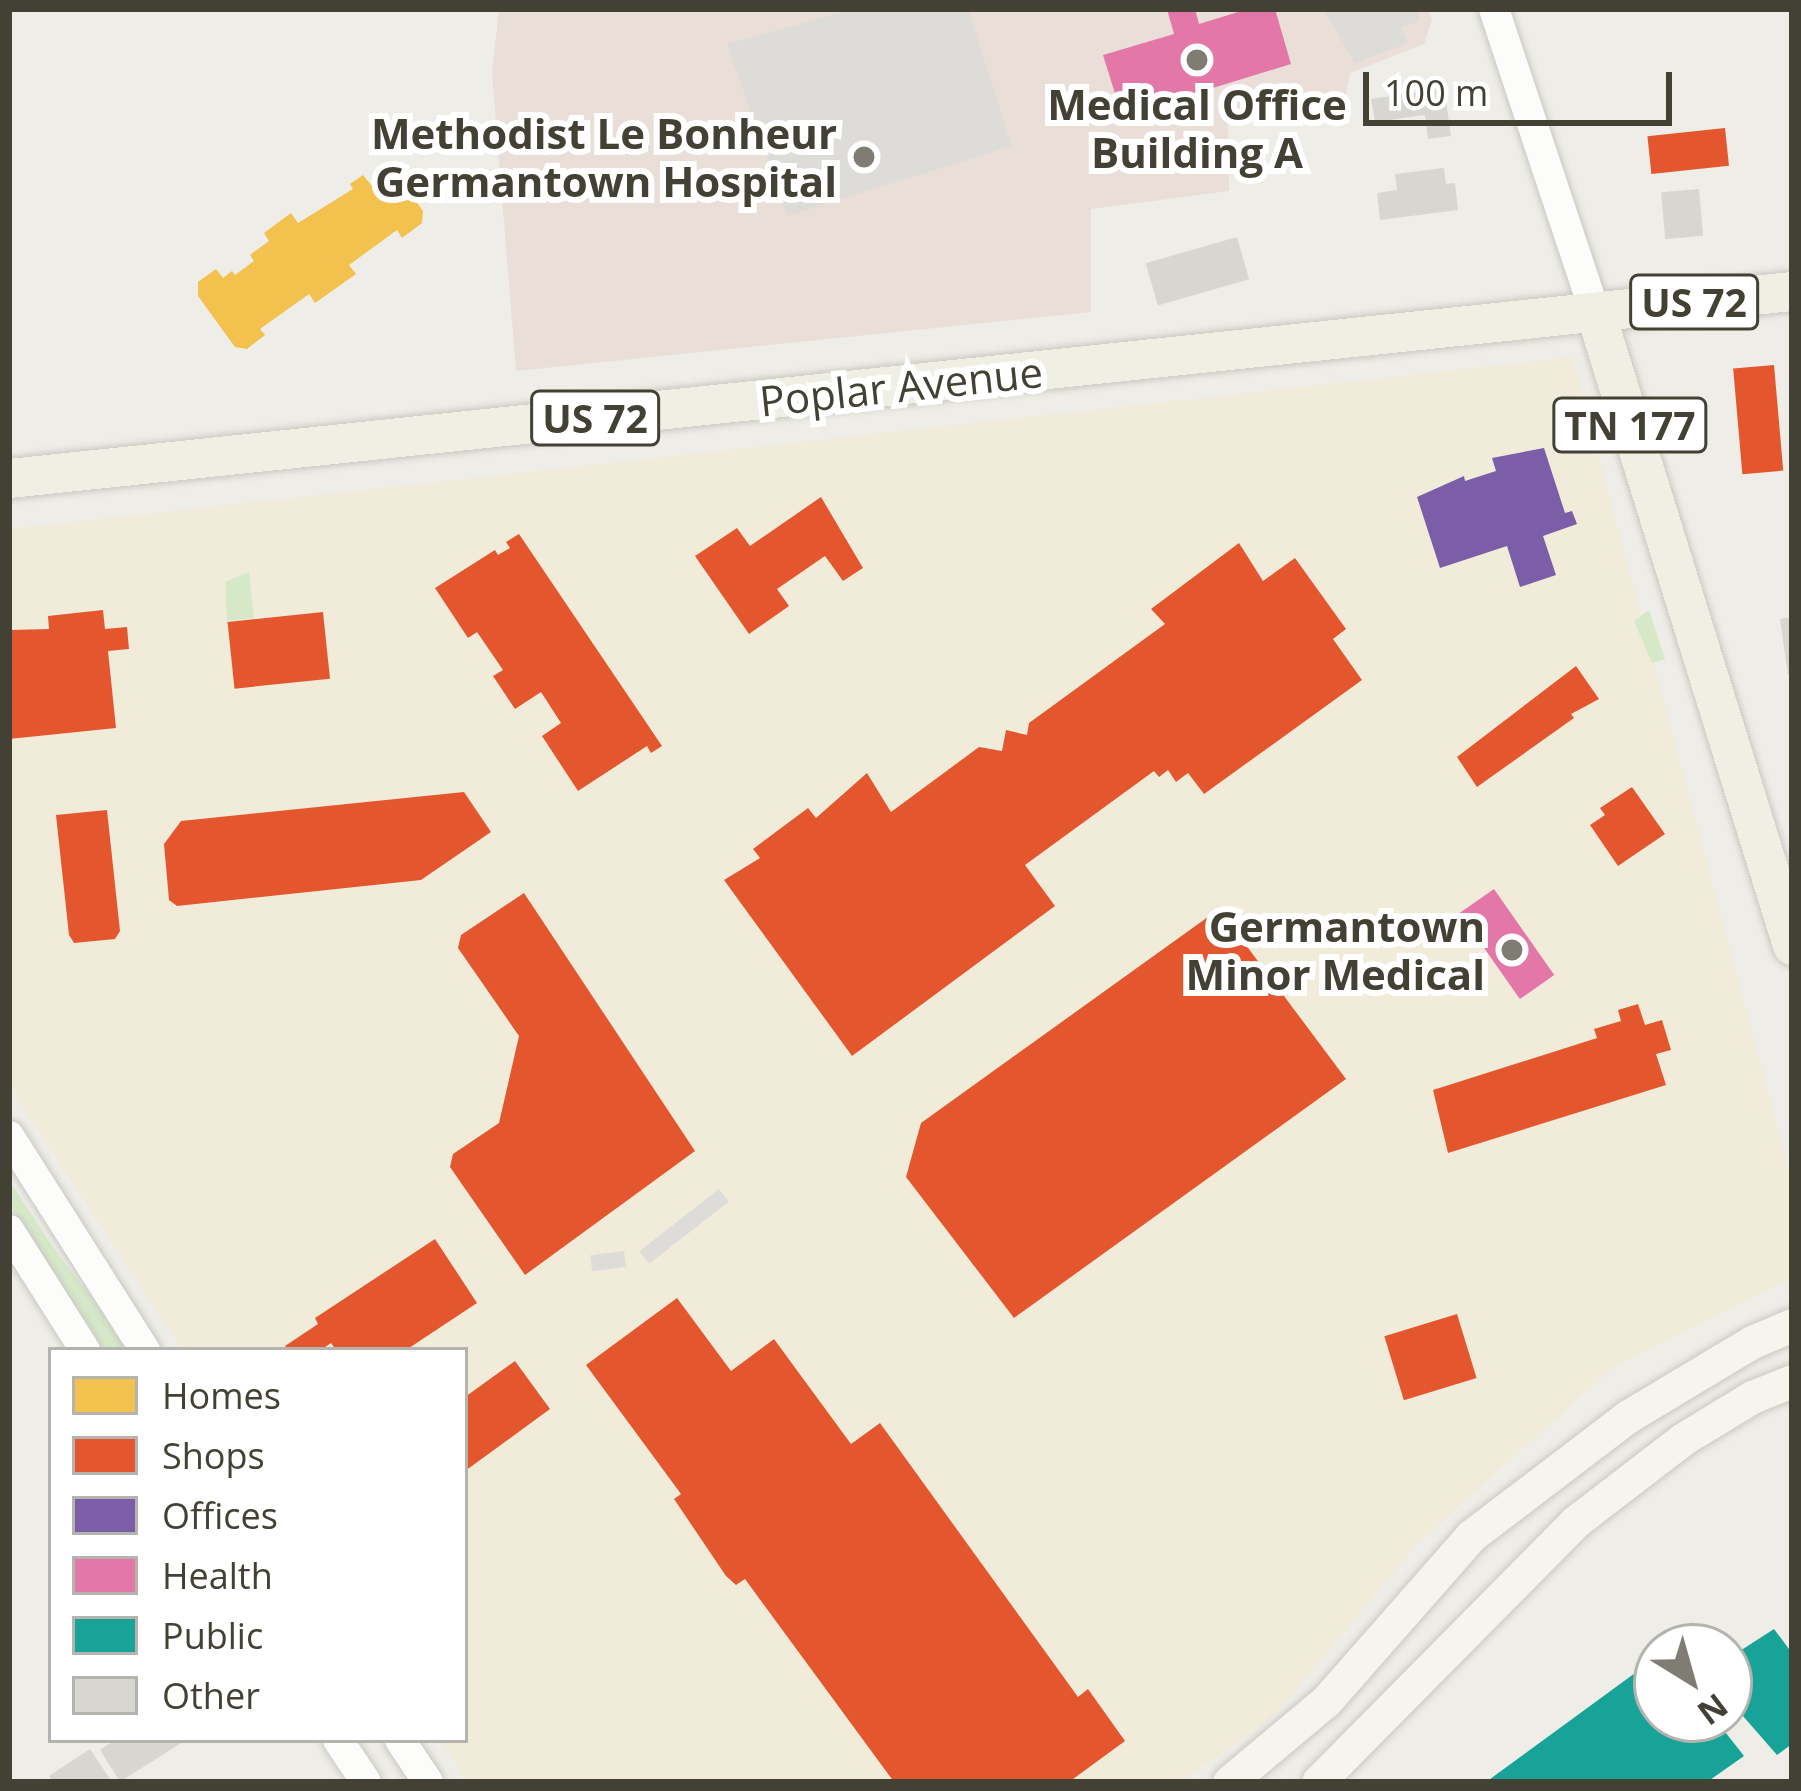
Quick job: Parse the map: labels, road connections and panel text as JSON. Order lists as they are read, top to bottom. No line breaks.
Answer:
{"streets":{"main road":["US 72","Poplar Avenue","TN 177"]},"crossings":[["Poplar Avenue","TN 177"]],"places":["Medical Office Building A","Methodist Le Bonheur Germantown Hospital","Germantown Minor Medical"],"legend":["Homes","Shops","Offices","Health","Public","Other"],"scale_bar":"100 m","north":"bottom right"}
